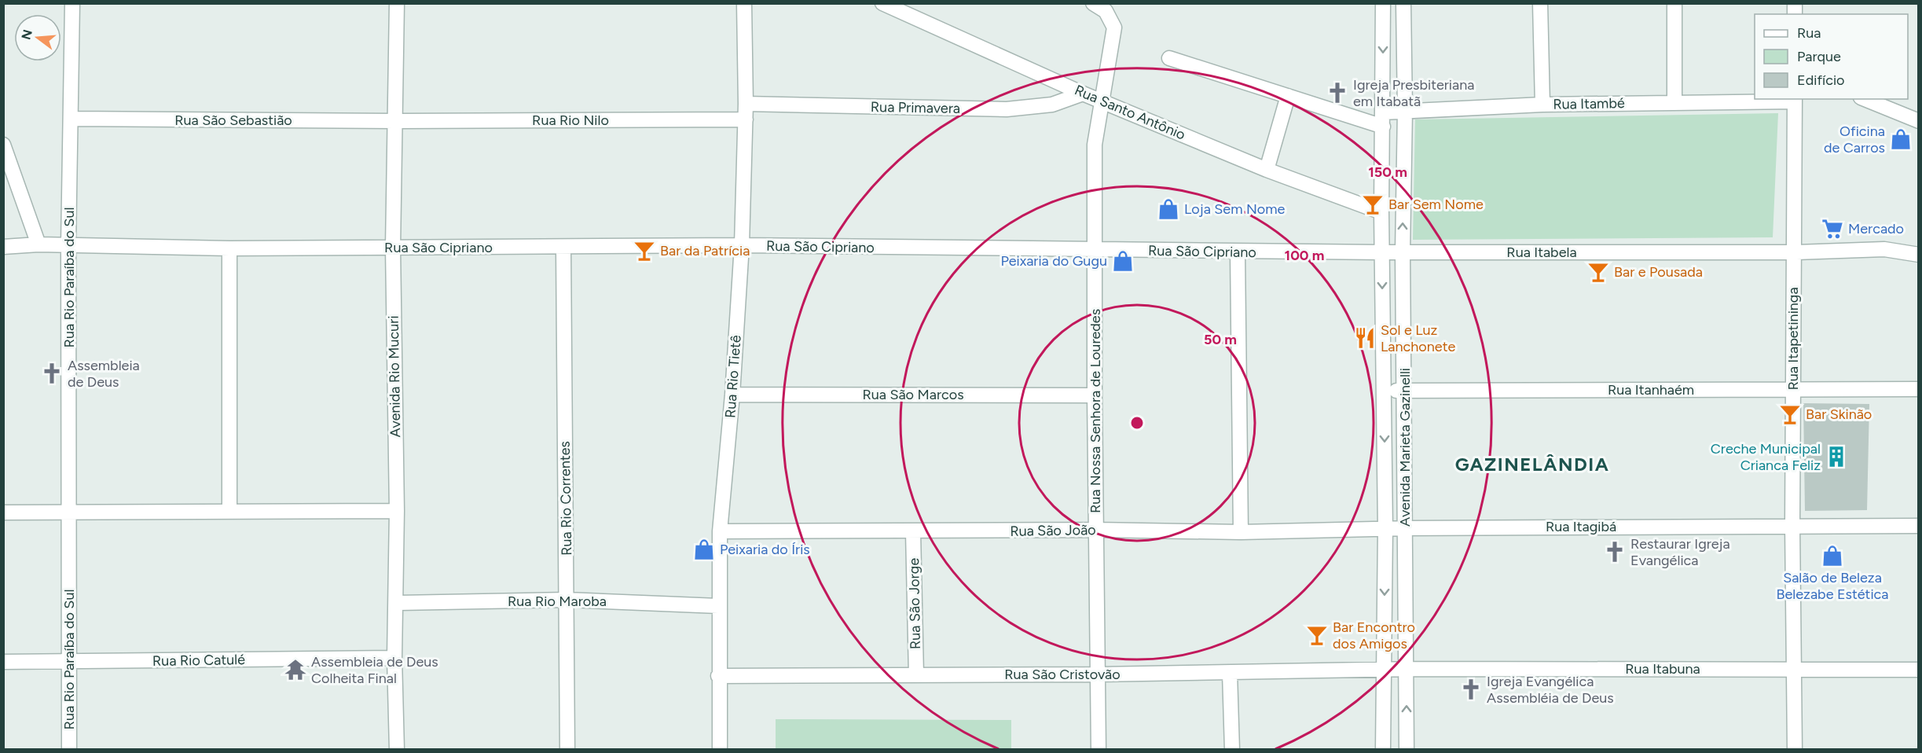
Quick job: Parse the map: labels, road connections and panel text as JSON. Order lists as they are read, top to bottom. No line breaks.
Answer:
{"streets":{"street":["Rua Itambé","Rua Primavera","Rua Santo Antônio","Rua São Sebastião","Rua Rio Nilo","Rua São Cipriano","Rua Itabela","Rua Rio Paraíba do Sul","Rua Itapetininga","Avenida Rio Mucuri","Rua Rio Tietê","Rua Itanhaém","Rua São Marcos","Rua Nossa Senhora de Louredes","Avenida Marieta Gazinelli","Rua Rio Correntes","Rua Itagibá","Rua São João","Rua Rio Maroba","Rua São Jorge","Rua Rio Catulé","Rua Itabuna","Rua São Cristovão"]},"crossings":[["Rua Itambé","Rua Itapetininga"],["Rua Itambé","Avenida Marieta Gazinelli"],["Rua Primavera","Rua Santo Antônio"],["Rua Primavera","Rua Rio Tietê"],["Rua Santo Antônio","Rua Nossa Senhora de Louredes"],["Rua Santo Antônio","Avenida Marieta Gazinelli"],["Rua São Sebastião","Rua Rio Nilo"],["Rua São Sebastião","Rua Rio Paraíba do Sul"],["Rua São Sebastião","Avenida Rio Mucuri"],["Rua Rio Nilo","Avenida Rio Mucuri"],["Rua Rio Nilo","Rua Rio Tietê"],["Rua São Cipriano","Rua Itabela"],["Rua São Cipriano","Rua Rio Paraíba do Sul"],["Rua São Cipriano","Avenida Rio Mucuri"],["Rua São Cipriano","Rua Rio Tietê"],["Rua São Cipriano","Rua Nossa Senhora de Louredes"],["Rua São Cipriano","Avenida Marieta Gazinelli"],["Rua São Cipriano","Rua Rio Correntes"],["Rua Itabela","Rua Itapetininga"],["Rua Itabela","Avenida Marieta Gazinelli"],["Rua Rio Paraíba do Sul","Rua Rio Catulé"],["Rua Itapetininga","Rua Itanhaém"],["Rua Itapetininga","Rua Itagibá"],["Rua Itapetininga","Rua Itabuna"],["Avenida Rio Mucuri","Rua Rio Maroba"],["Avenida Rio Mucuri","Rua Rio Catulé"],["Rua Rio Tietê","Rua São Marcos"],["Rua Rio Tietê","Rua São João"],["Rua Rio Tietê","Rua Rio Maroba"],["Rua Rio Tietê","Rua São Cristovão"],["Rua Itanhaém","Avenida Marieta Gazinelli"],["Rua São Marcos","Rua Nossa Senhora de Louredes"],["Rua Nossa Senhora de Louredes","Rua São João"],["Rua Nossa Senhora de Louredes","Rua São Cristovão"],["Avenida Marieta Gazinelli","Rua Itagibá"],["Avenida Marieta Gazinelli","Rua São João"],["Avenida Marieta Gazinelli","Rua Itabuna"],["Avenida Marieta Gazinelli","Rua São Cristovão"],["Rua Rio Correntes","Rua Rio Maroba"],["Rua Itagibá","Rua São João"],["Rua São João","Rua São Jorge"],["Rua São Jorge","Rua São Cristovão"],["Rua Itabuna","Rua São Cristovão"]],"districts":["GAZINELÂNDIA"],"places":{"church":["Igreja Presbiteriana em Itabatã","Assembleia de Deus","Restaurar Igreja Evangélica","Igreja Evangélica Assembléia de Deus"],"shop":["Oficina de Carros","Loja Sem Nome","Peixaria do Gugu","Peixaria do Íris","Salão de Beleza Belezabe Estética"],"bar":["Bar Sem Nome","Bar da Patrícia","Bar e Pousada","Bar Skinão","Bar Encontro dos Amigos"],"supermarket":["Mercado"],"restaurant":["Sol e Luz Lanchonete"],"building":["Creche Municipal Crianca Feliz"],"temple":["Assembleia de Deus Colheita Final"]},"legend":["Rua","Parque","Edifício"],"north":"left","rings":["150 m","100 m","50 m"]}
